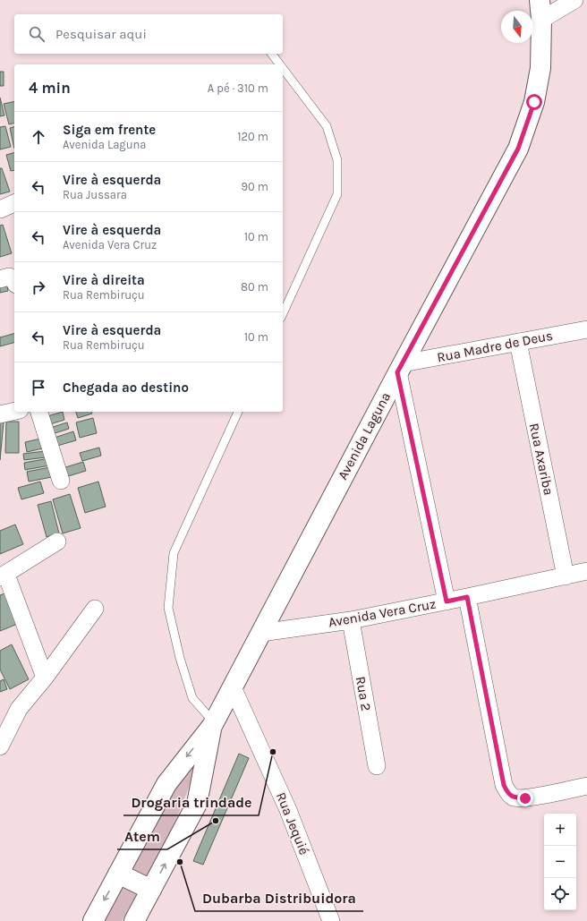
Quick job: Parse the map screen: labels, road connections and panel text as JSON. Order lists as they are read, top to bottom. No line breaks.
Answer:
{"streets":{"main road":["Avenida Laguna"],"street":["Rua Madre de Deus","Rua Axariba","Avenida Vera Cruz","Rua 2","Rua Jequié"]},"crossings":[["Rua Madre de Deus","Avenida Laguna"],["Rua Madre de Deus","Rua Axariba"],["Avenida Laguna","Avenida Vera Cruz"],["Avenida Laguna","Rua Jequié"],["Rua Axariba","Avenida Vera Cruz"],["Avenida Vera Cruz","Rua 2"]],"places":["Drogaria trindade","Atem","Dubarba Distribuidora"],"north":"bottom","page":{"search":"Pesquisar aqui","heading":["4 min","A pé · 310 m"],"list":[["Siga em frente","Avenida Laguna","120 m"],["Vire à esquerda","Rua Jussara","90 m"],["Vire à esquerda","Avenida Vera Cruz","10 m"],["Vire à direita","Rua Rembiruçu","80 m"],["Vire à esquerda","Rua Rembiruçu","10 m"],"Chegada ao destino"],"map_buttons":["+","−"]}}
